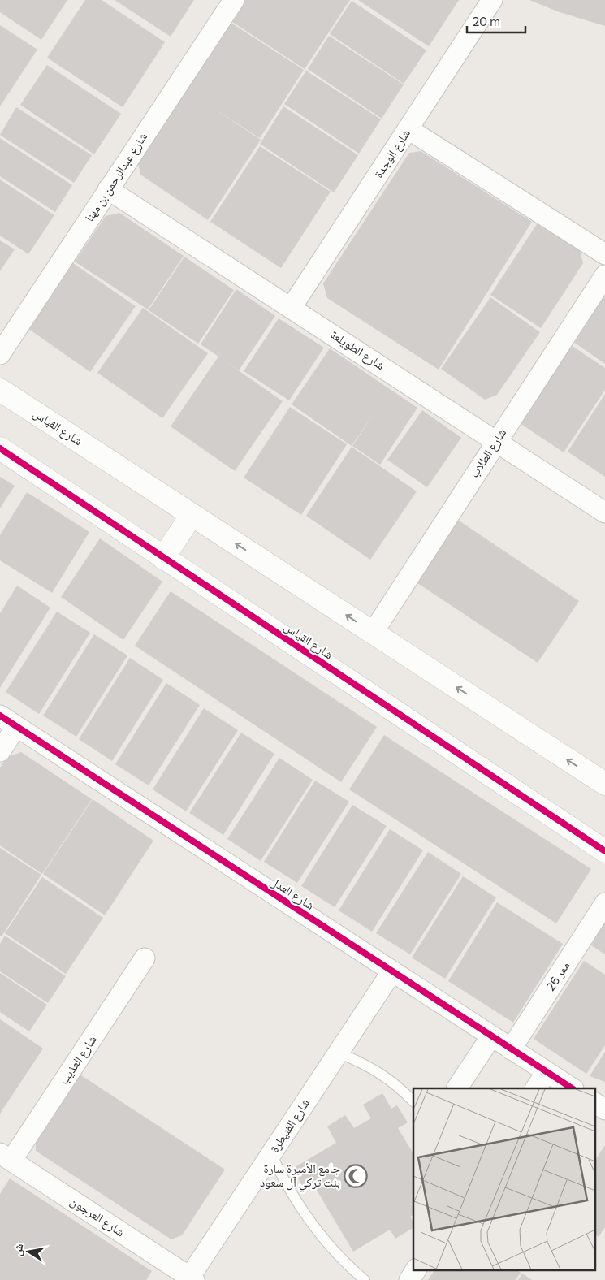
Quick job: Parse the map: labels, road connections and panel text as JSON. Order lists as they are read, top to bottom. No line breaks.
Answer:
{"streets":{"street":["شارع الوجدة","شارع عبدالرحمن بن مهنا","شارع الطويلعة","شارع القياس","شارع الطلاب","شارع العدل","ممر 26","شارع العذيب","شارع القنيطرة","شارع العرجون"]},"crossings":[["شارع الوجدة","شارع الطويلعة"],["شارع عبدالرحمن بن مهنا","شارع الطويلعة"],["شارع الطويلعة","شارع الطلاب"],["شارع القياس","شارع الطلاب"],["شارع العدل","ممر 26"],["شارع العدل","شارع القنيطرة"],["شارع العذيب","شارع العرجون"],["شارع القنيطرة","شارع العرجون"]],"places":{"mosque":["جامع الأميرة سارة بنت تركي آل سعود"]},"scale_bar":"20 m","north":"left"}
